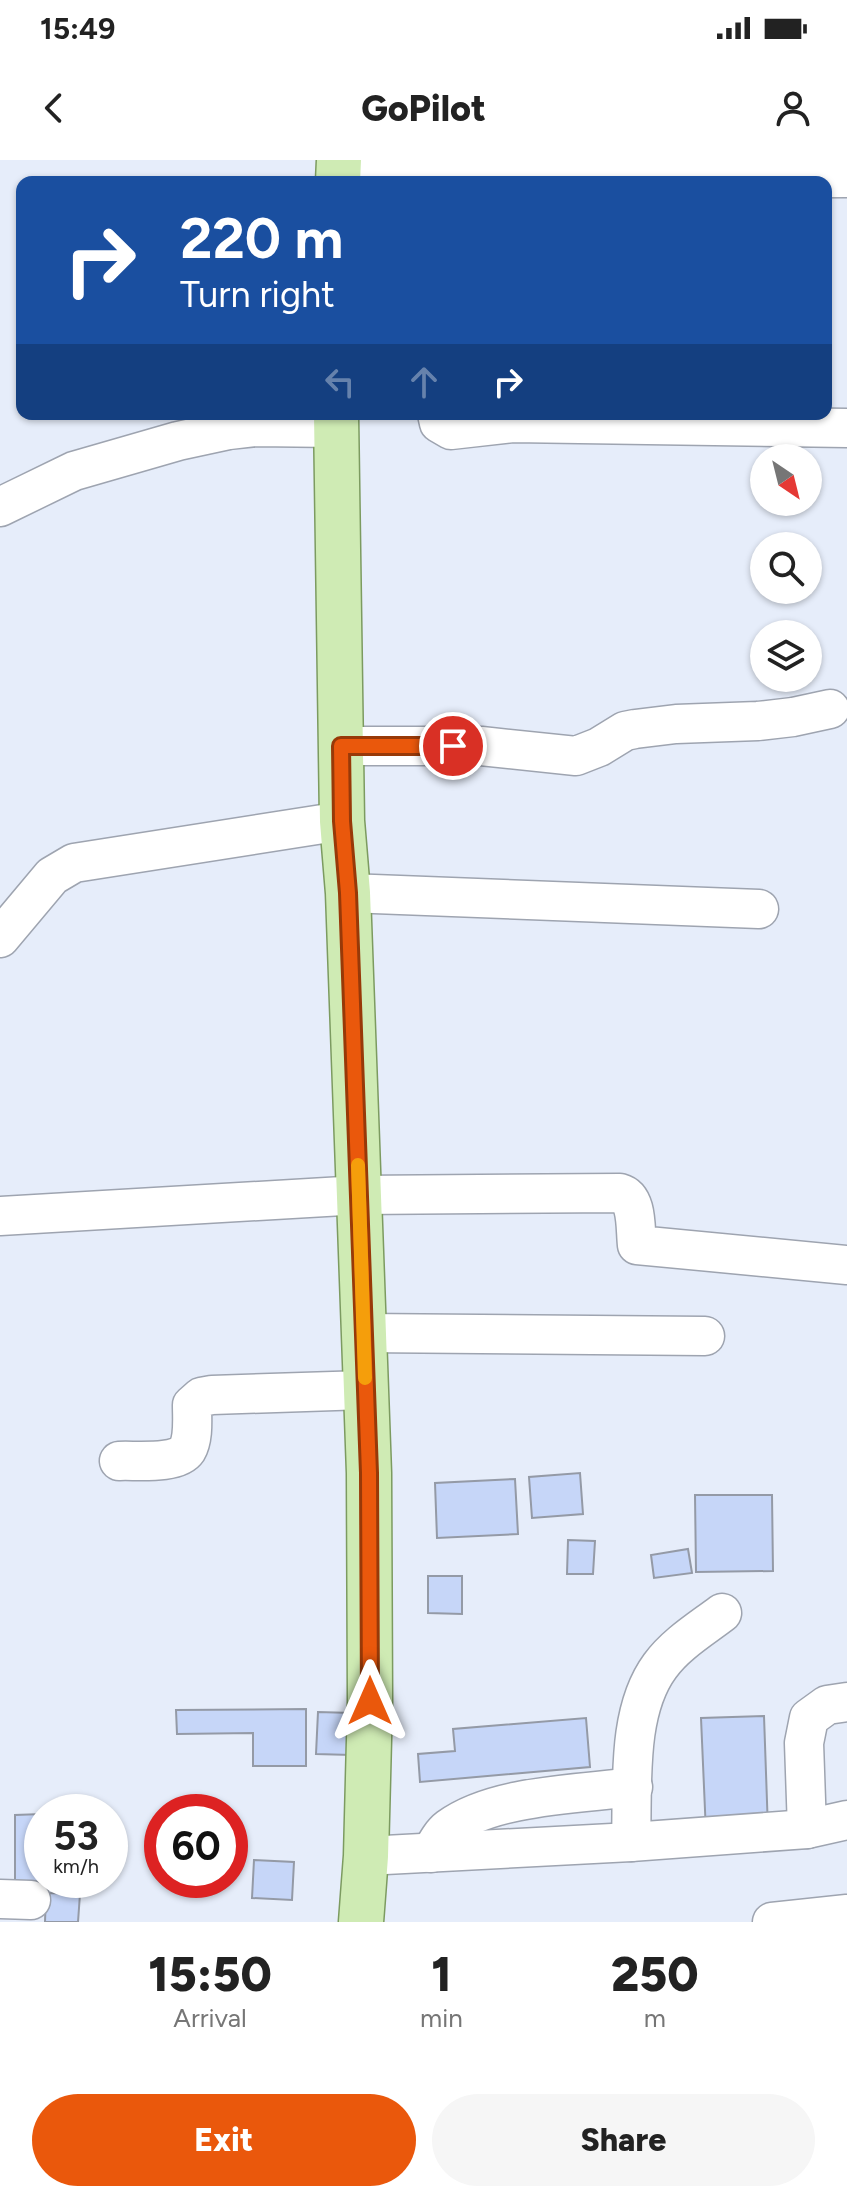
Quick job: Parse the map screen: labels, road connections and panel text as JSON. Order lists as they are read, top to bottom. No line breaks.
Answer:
{"north":"bottom right","page":{"status":"15:49","header":"GoPilot","turn":["220 m","Turn right"],"speed":"53 km/h","limit":"60","eta":["15:50","Arrival","1","min","250","m"],"buttons":["Exit","Share"]}}
